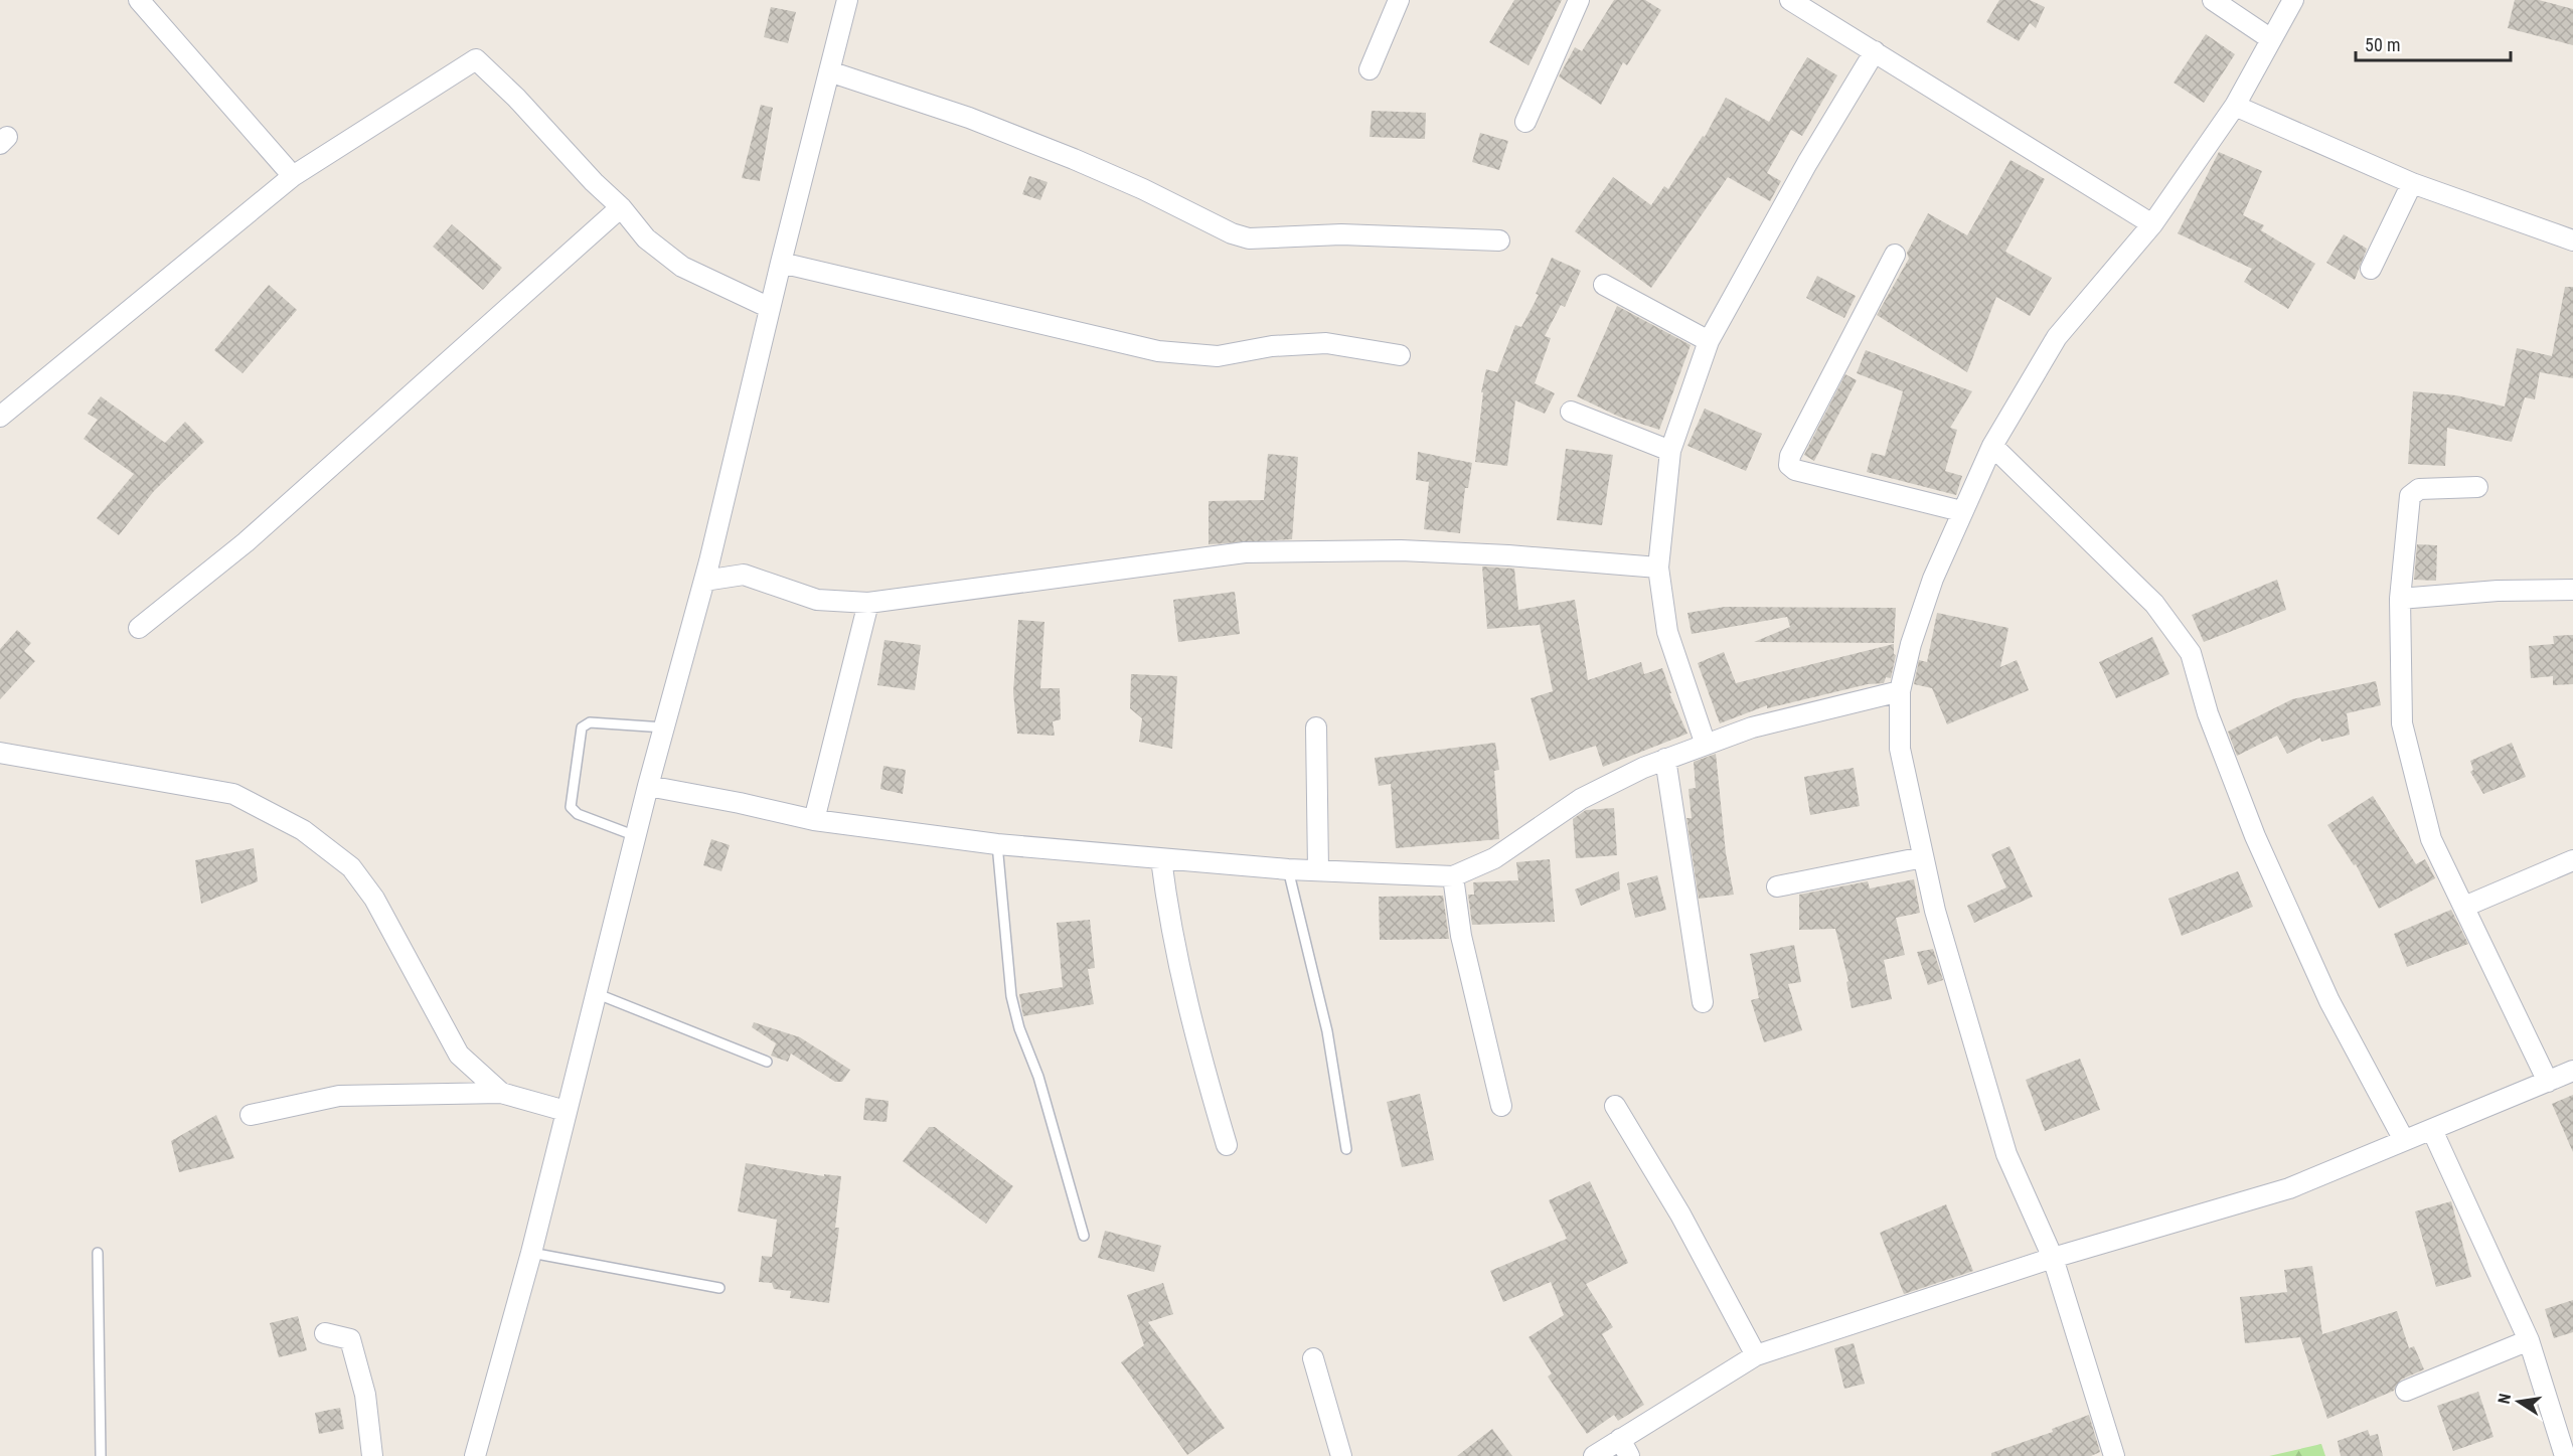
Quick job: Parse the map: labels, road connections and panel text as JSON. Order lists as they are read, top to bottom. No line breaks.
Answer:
{"scale_bar":"50 m","north":"left"}
